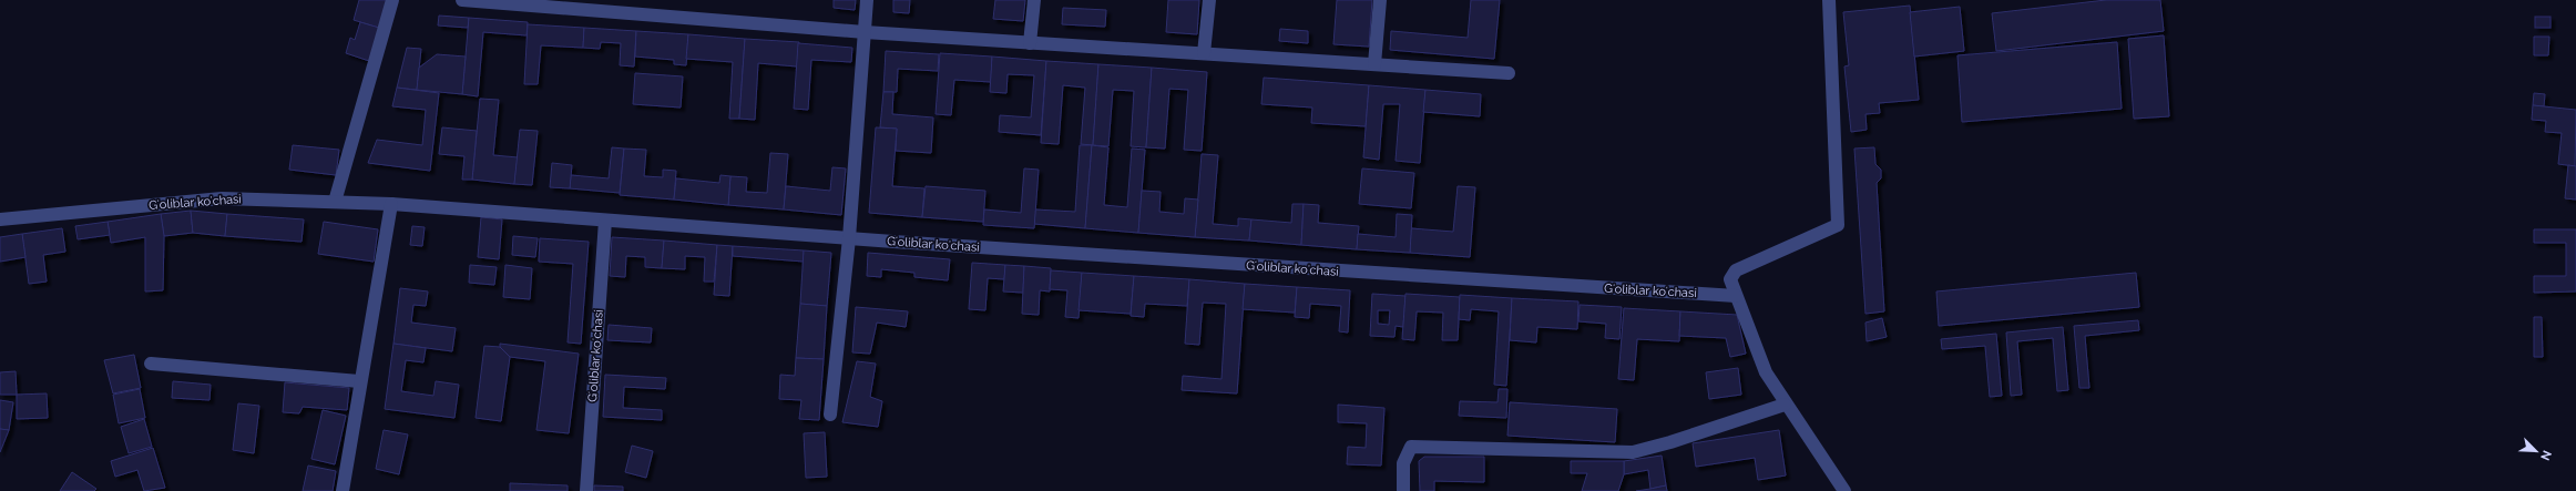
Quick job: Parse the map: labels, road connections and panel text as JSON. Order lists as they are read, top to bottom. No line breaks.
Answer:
{"streets":{"street":["Gʻoliblar koʻchasi"]},"north":"bottom right"}
